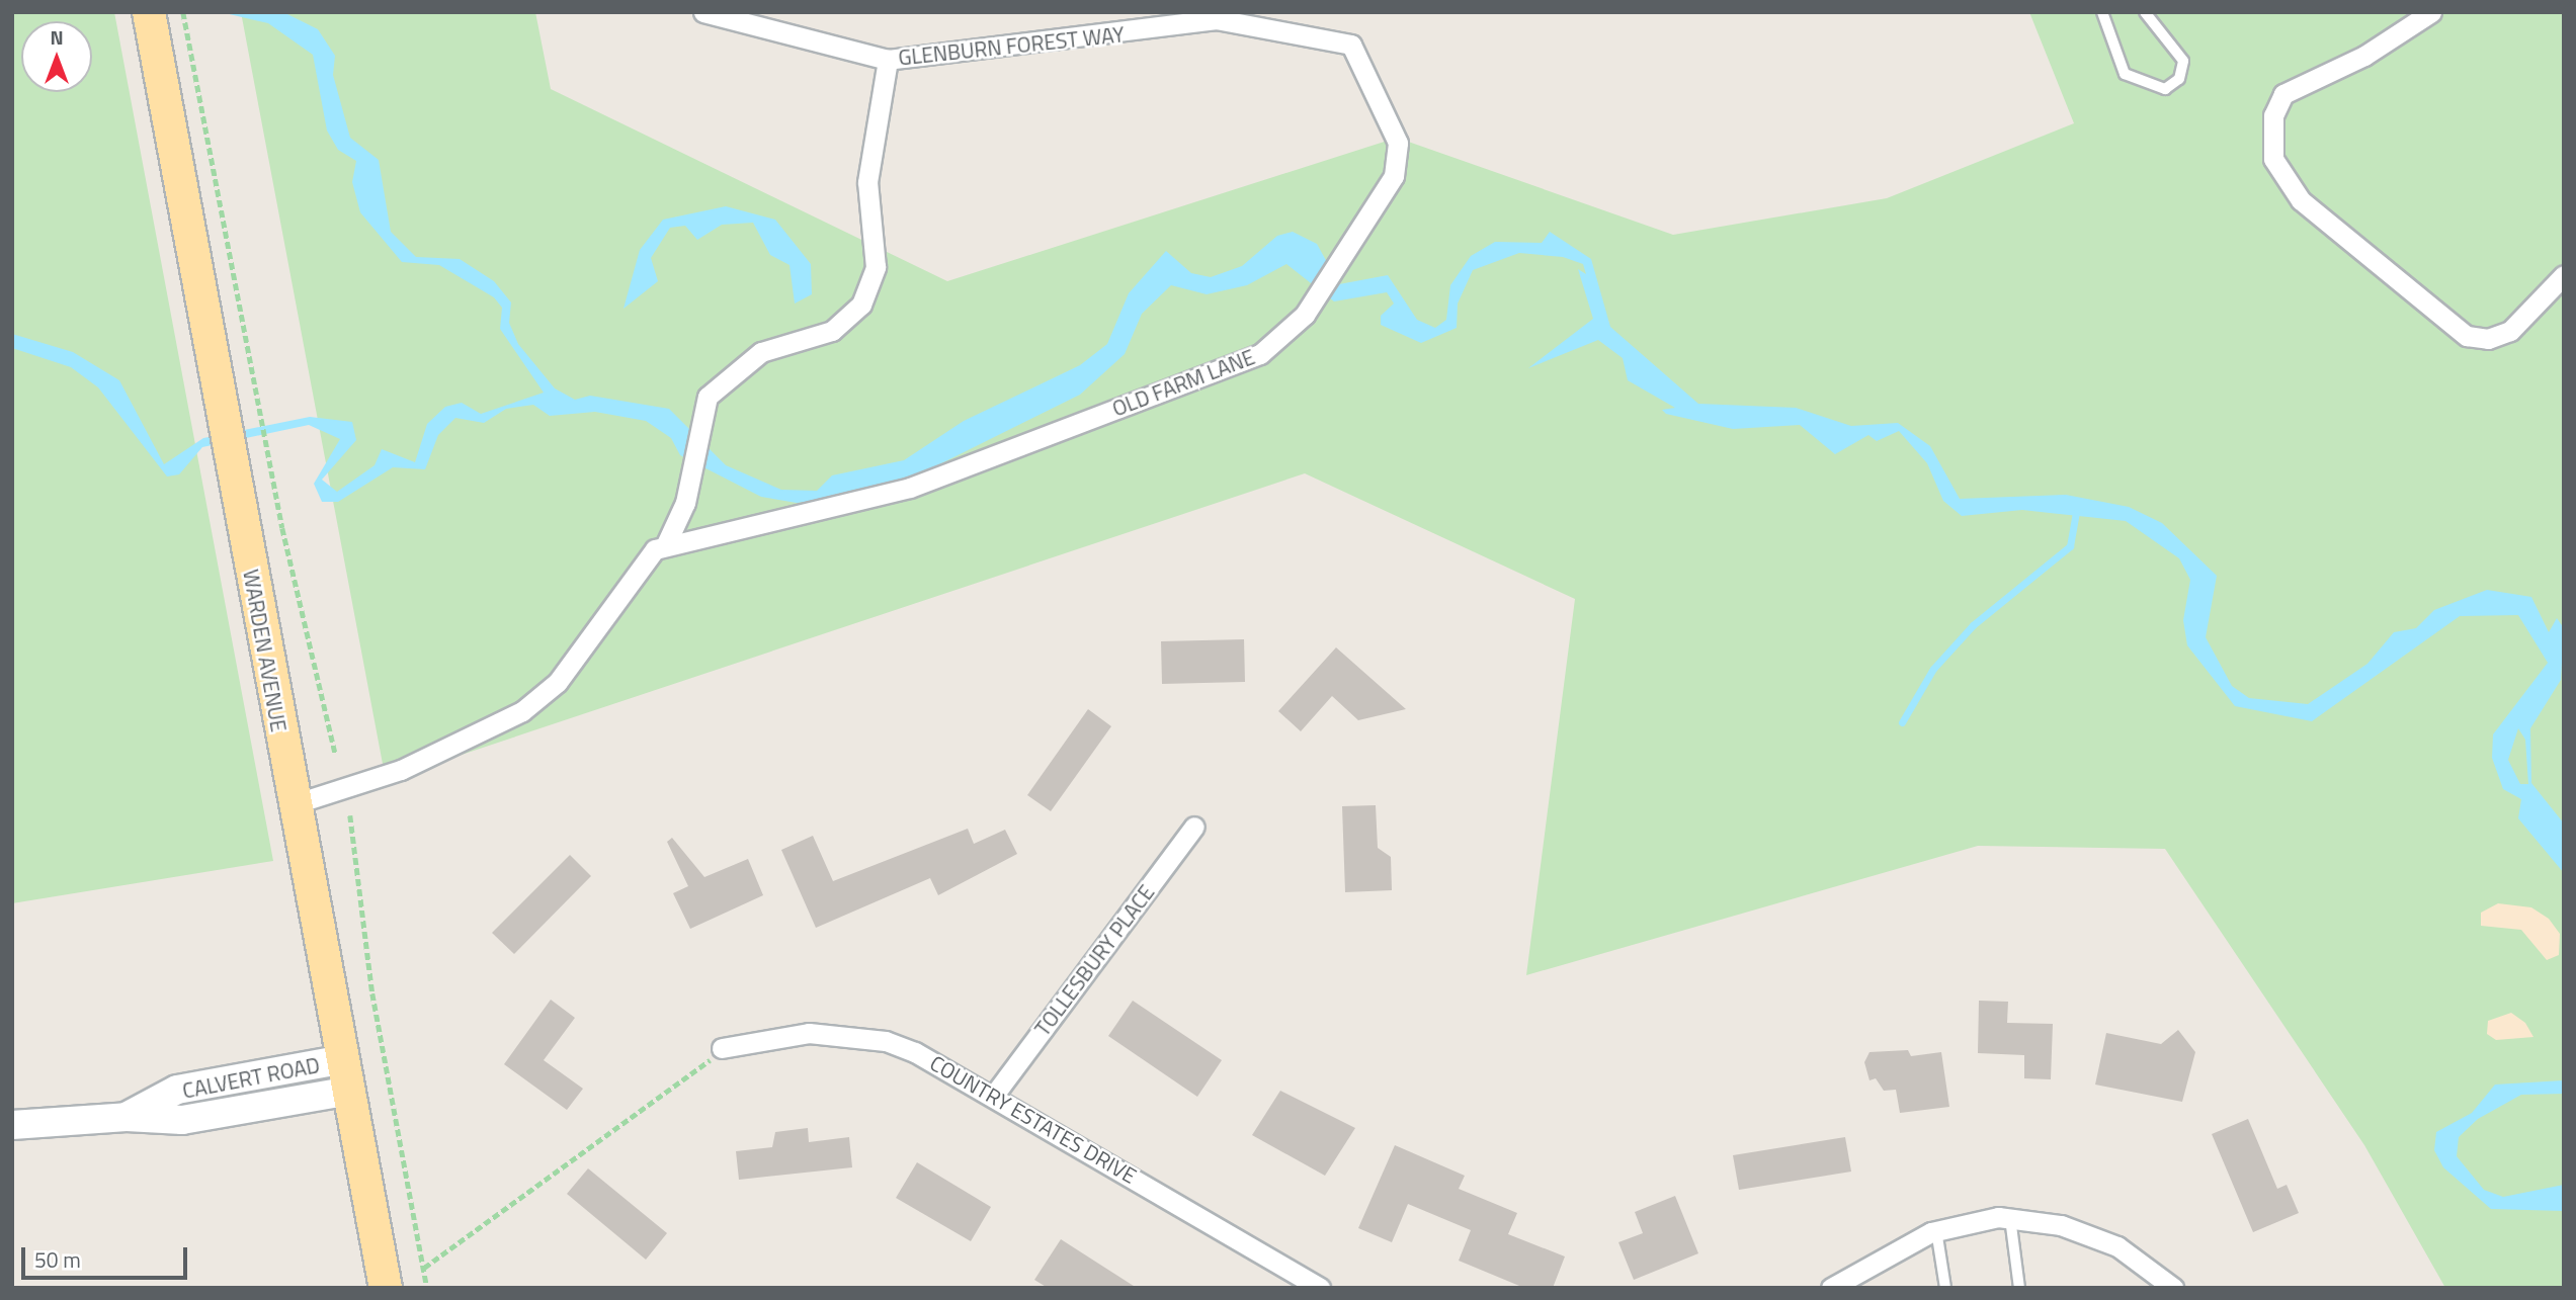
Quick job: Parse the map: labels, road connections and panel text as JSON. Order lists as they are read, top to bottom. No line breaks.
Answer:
{"streets":{"main road":["WARDEN AVENUE"],"street":["GLENBURN FOREST WAY","OLD FARM LANE","TOLLESBURY PLACE","CALVERT ROAD","COUNTRY ESTATES DRIVE"]},"crossings":[["GLENBURN FOREST WAY","OLD FARM LANE"],["GLENBURN FOREST WAY","WARDEN AVENUE"],["WARDEN AVENUE","CALVERT ROAD"],["TOLLESBURY PLACE","COUNTRY ESTATES DRIVE"]],"scale_bar":"50 m","north":"top"}
